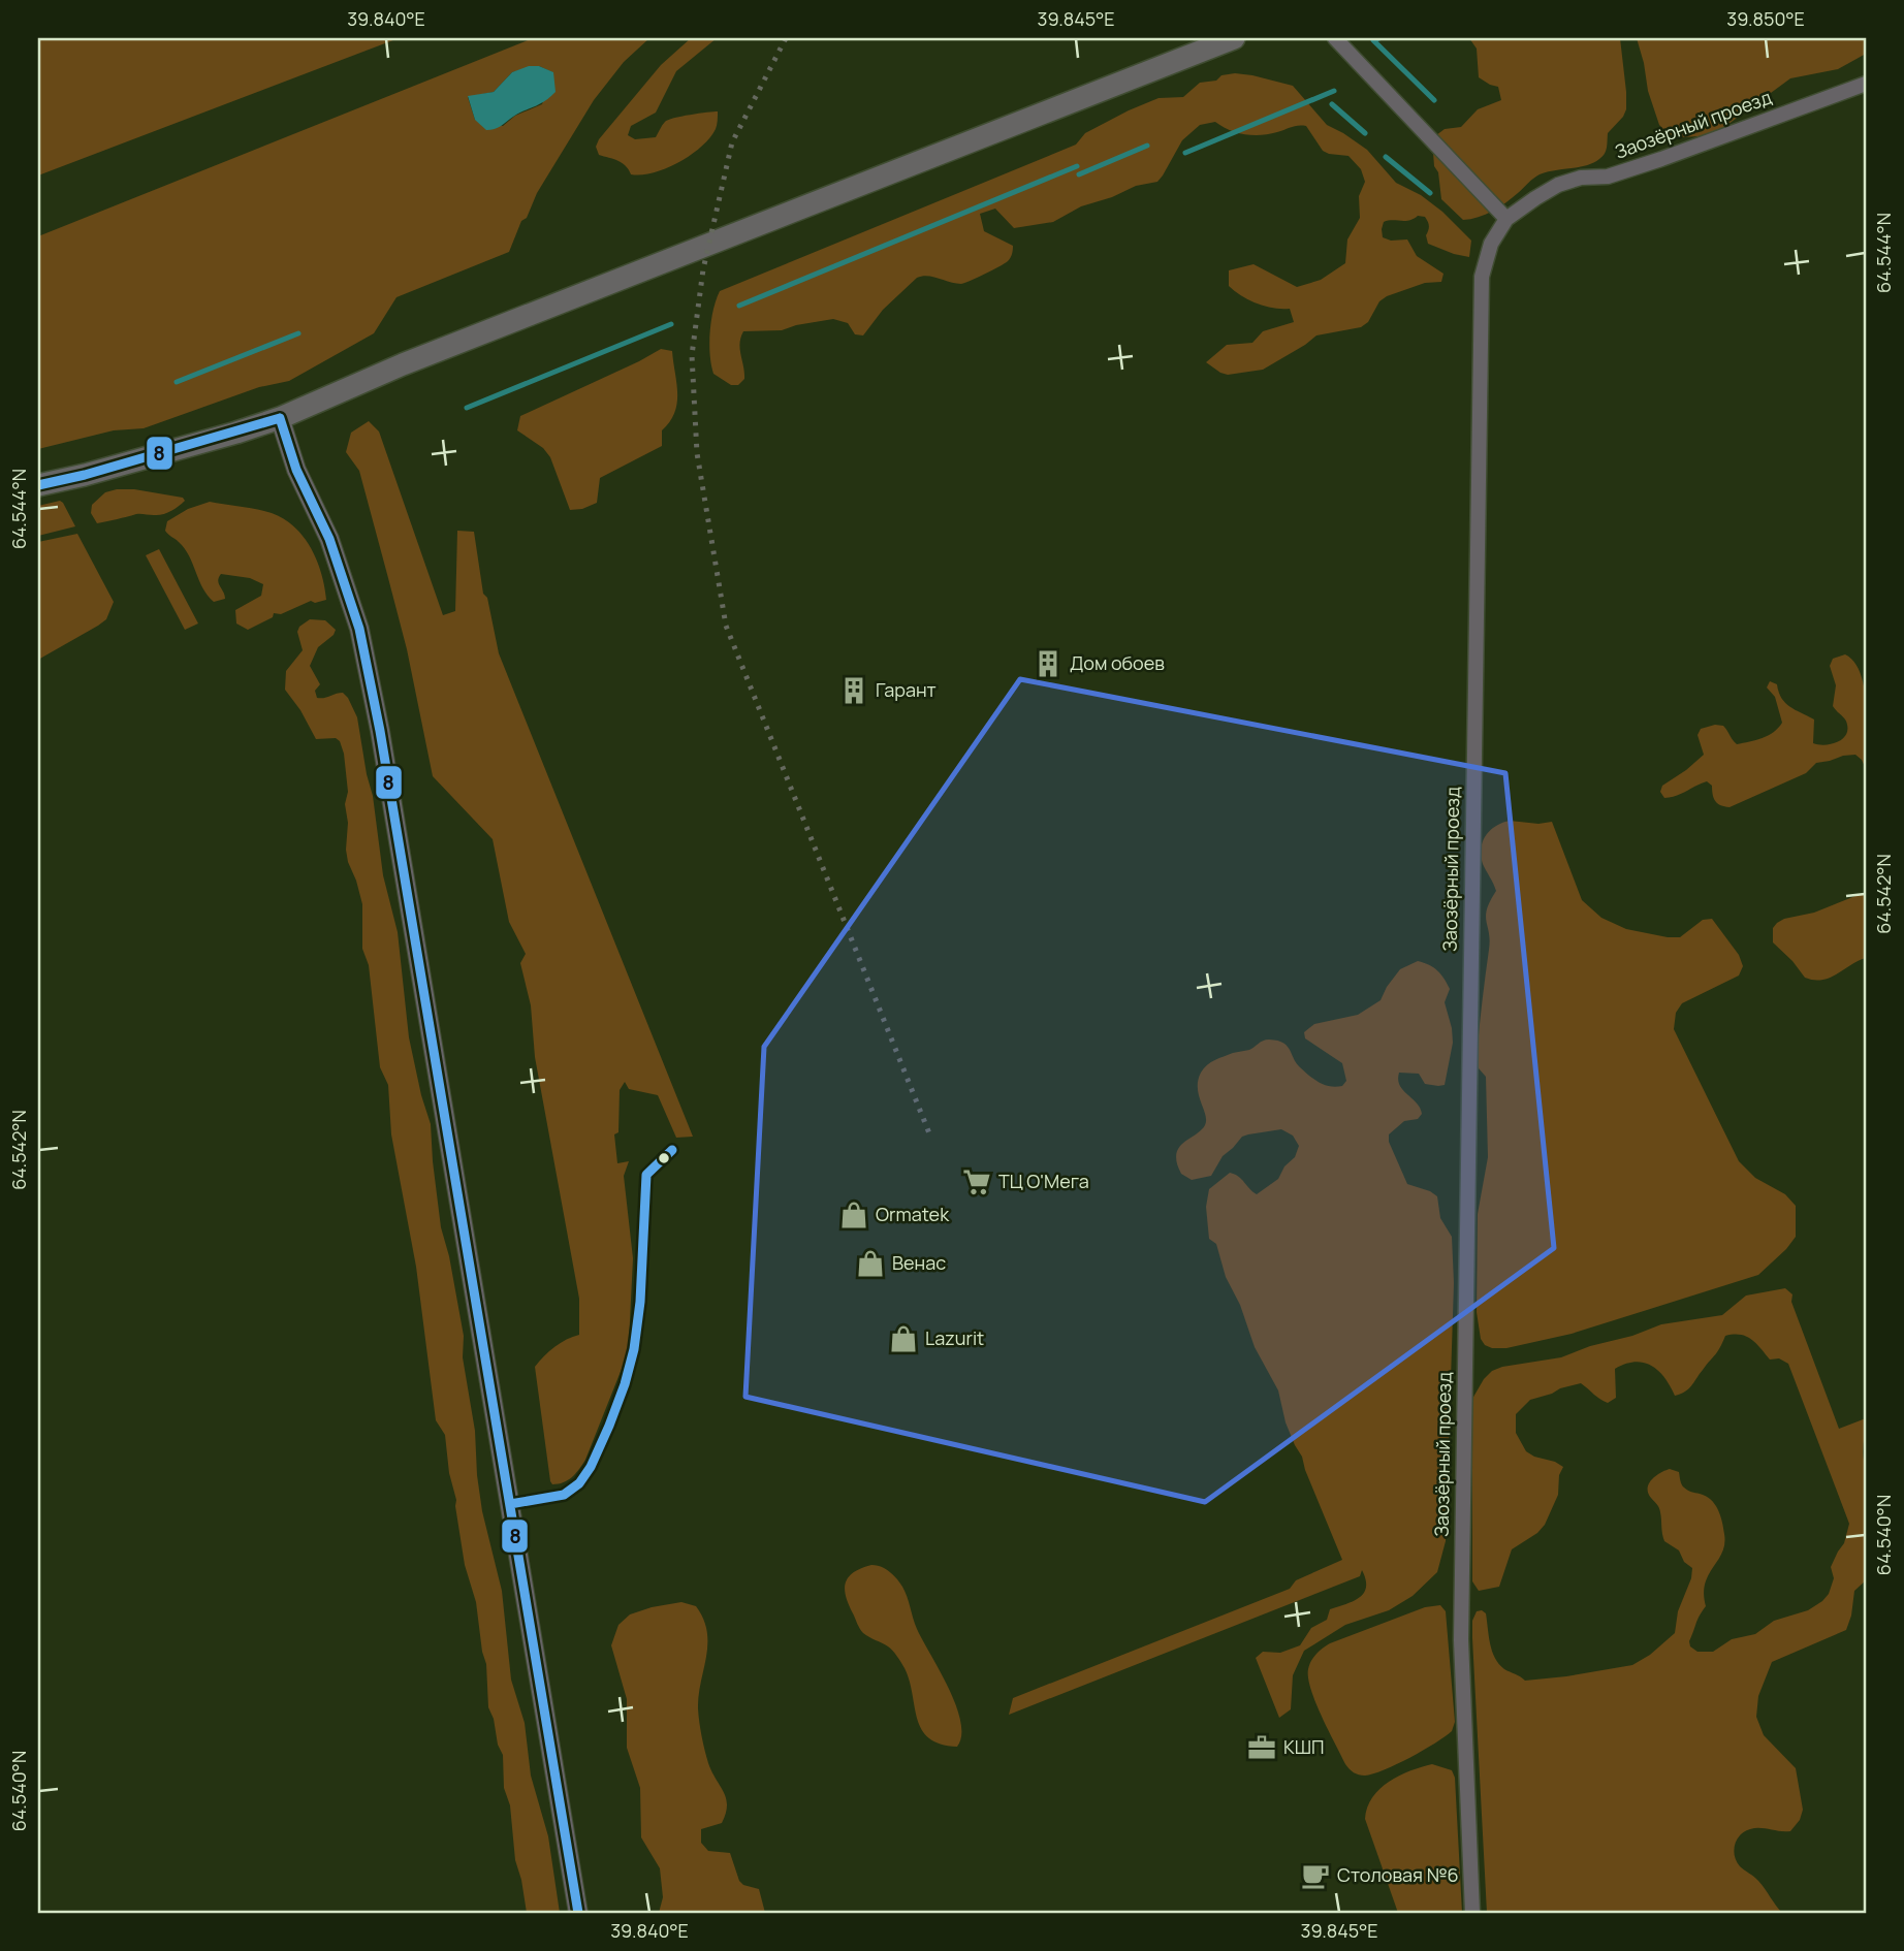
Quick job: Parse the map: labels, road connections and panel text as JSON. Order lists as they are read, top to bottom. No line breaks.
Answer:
{"streets":{"street":["Заозёрный проезд"]},"places":{"building":["Дом обоев","Гарант"],"supermarket":["ТЦ О'Мега"],"shop":["Ormatek","Венас","Lazurit"],"office":["КШП"],"cafe":["Столовая №6"]},"lines":["transit line 8"],"coordinates":["39.840°E","39.845°E","39.850°E","64.544°N","64.542°N","64.540°N"]}
